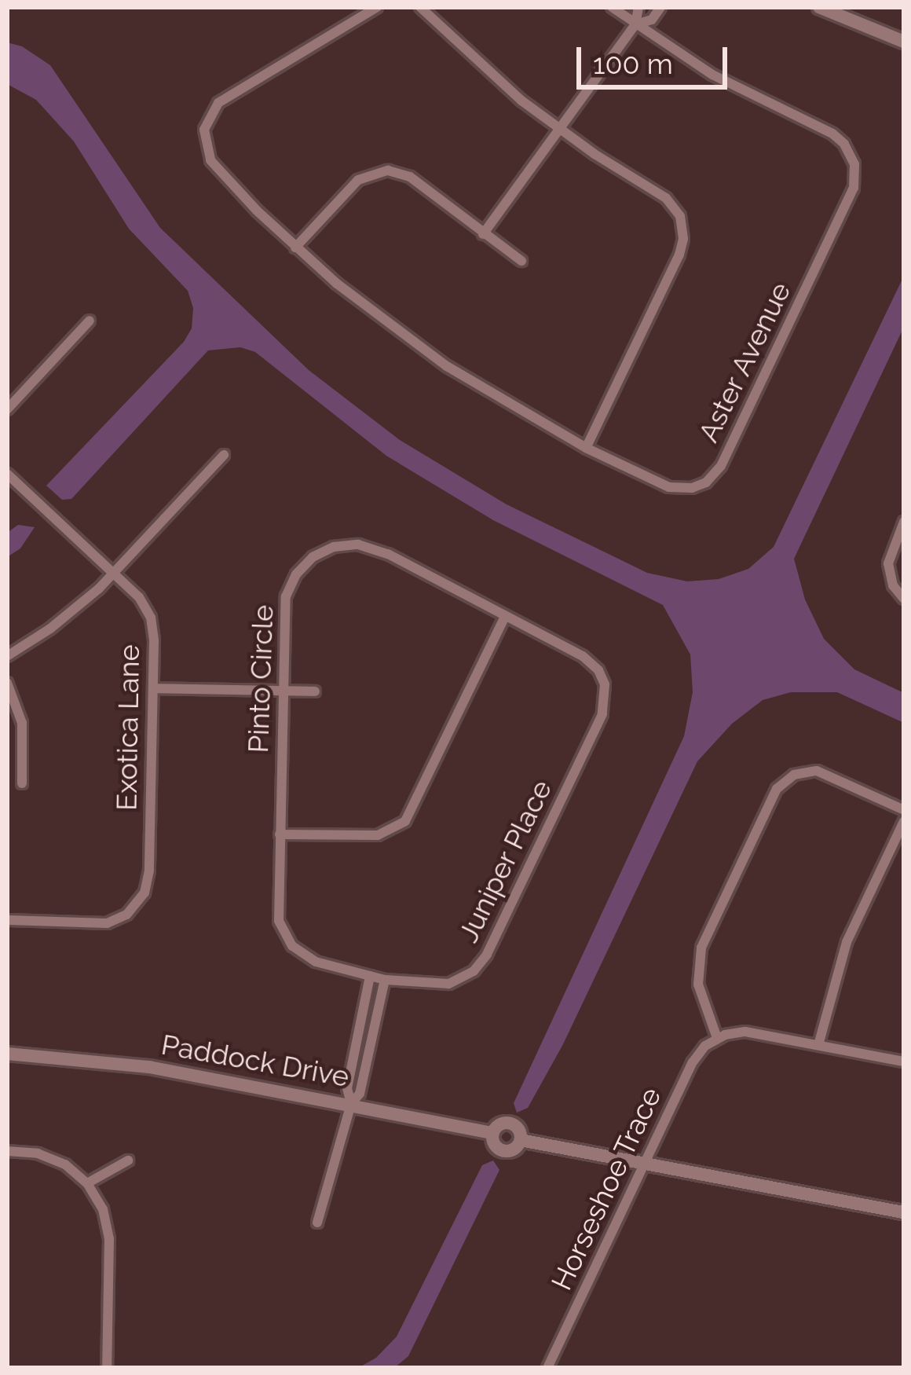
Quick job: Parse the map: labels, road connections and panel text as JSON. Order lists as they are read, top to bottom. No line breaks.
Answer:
{"streets":{"street":["Aster Avenue","Pinto Circle","Exotica Lane","Juniper Place","Paddock Drive","Horseshoe Trace"]},"crossings":[["Pinto Circle","Juniper Place"]],"scale_bar":"100 m"}
